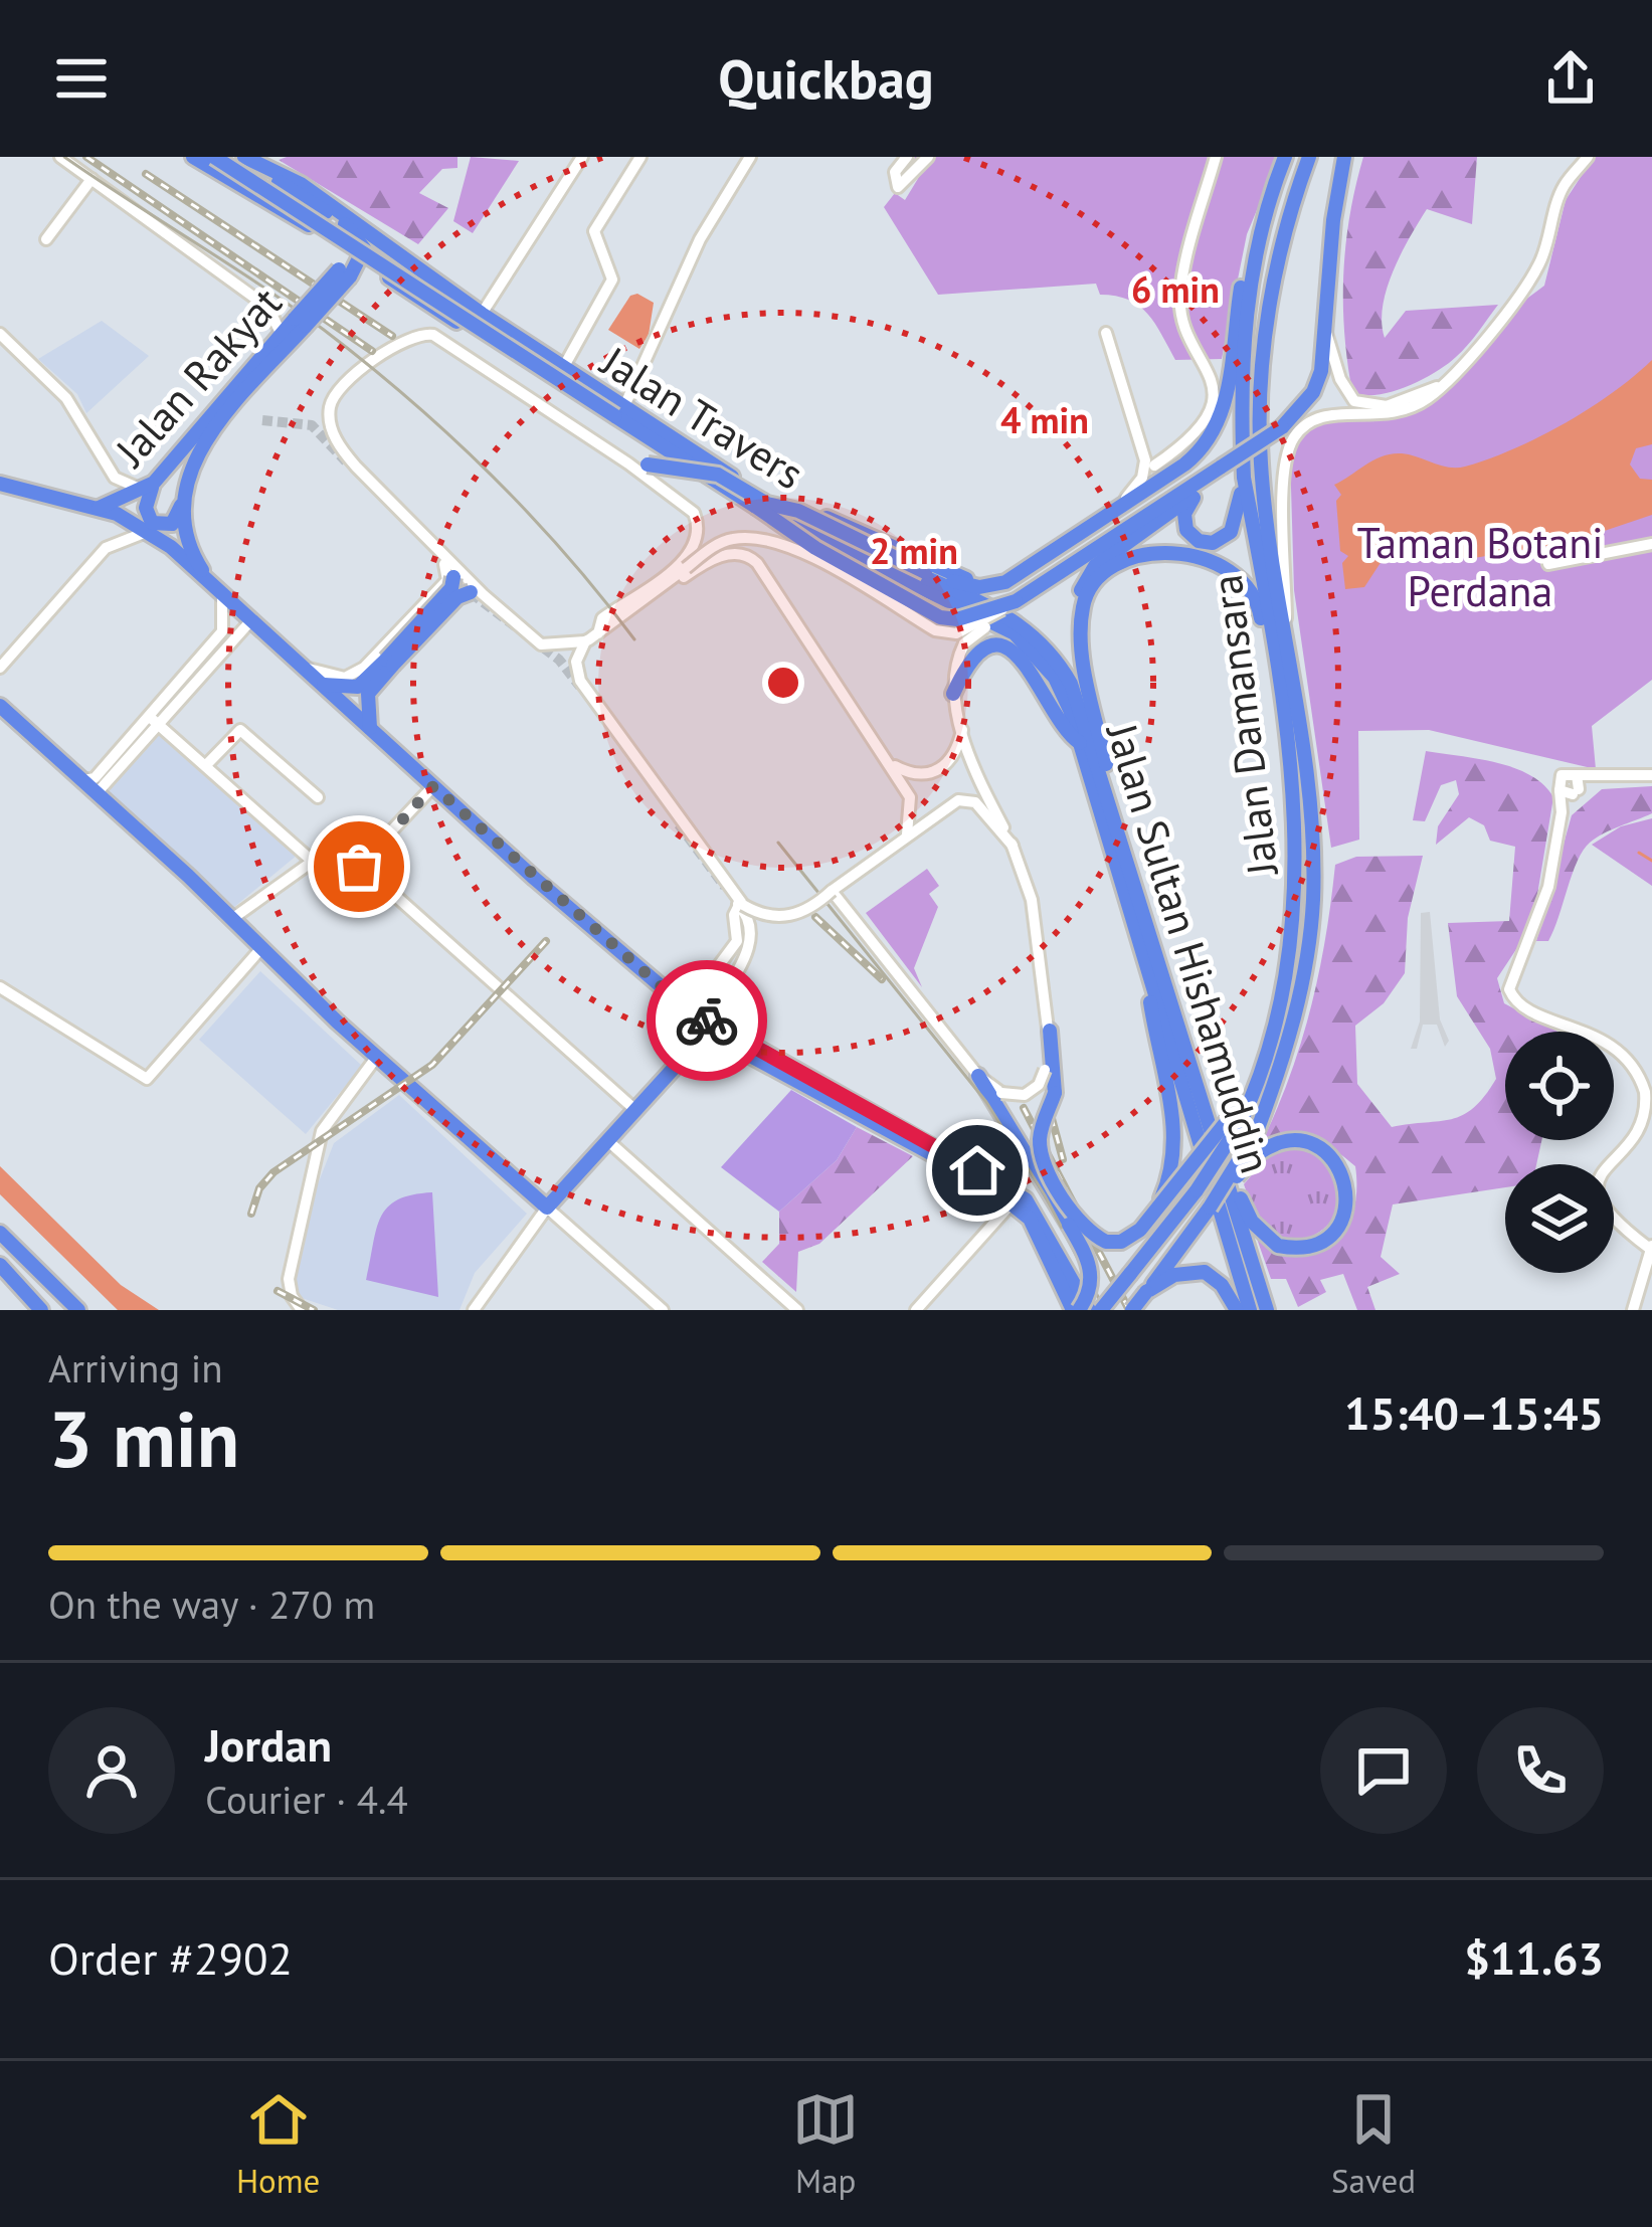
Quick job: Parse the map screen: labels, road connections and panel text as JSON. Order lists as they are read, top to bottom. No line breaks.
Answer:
{"streets":{"main road":["Jalan Rakyat","Jalan Travers","Jalan Damansara","Jalan Sultan Hishamuddin"]},"crossings":[["Jalan Travers","Jalan Sultan Hishamuddin"]],"parks":["Taman Botani Perdana"],"page":{"header":"Quickbag","heading":["3 min","Arriving in","15:40–15:45"],"panel":["Jordan","Courier · 4.4","Order #2902","$11.63"],"bar":"On the way · 270 m","tabs":["Home","Map","Saved"]},"rings":["6 min","4 min","2 min"]}
